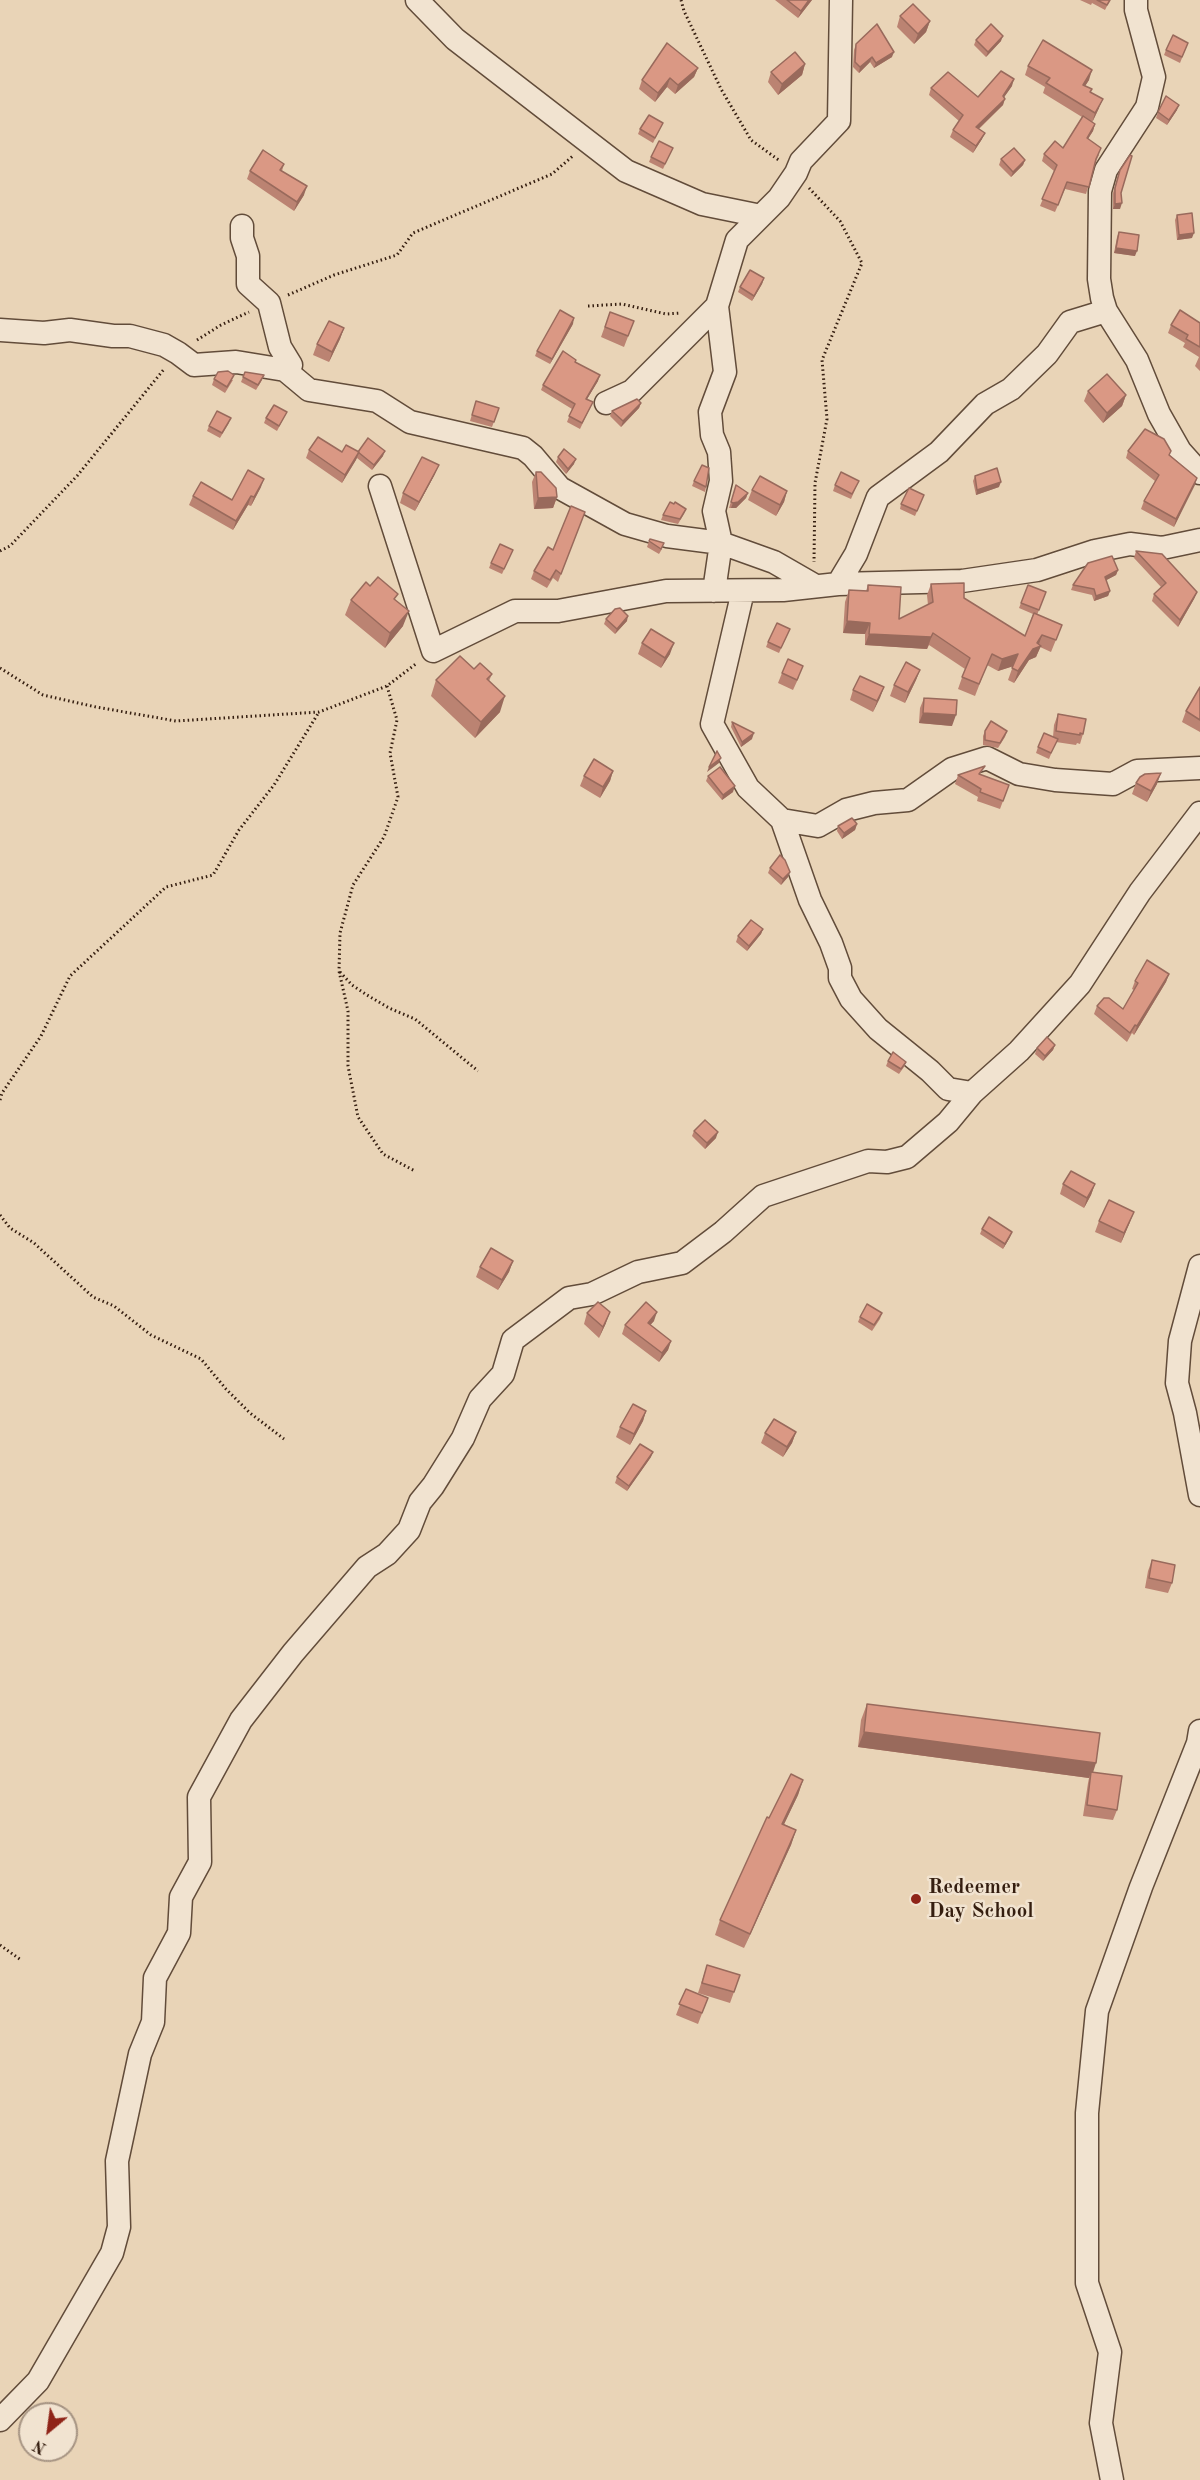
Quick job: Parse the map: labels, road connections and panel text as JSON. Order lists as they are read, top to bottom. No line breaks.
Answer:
{"places":["Redeemer Day School"],"north":"bottom left"}
